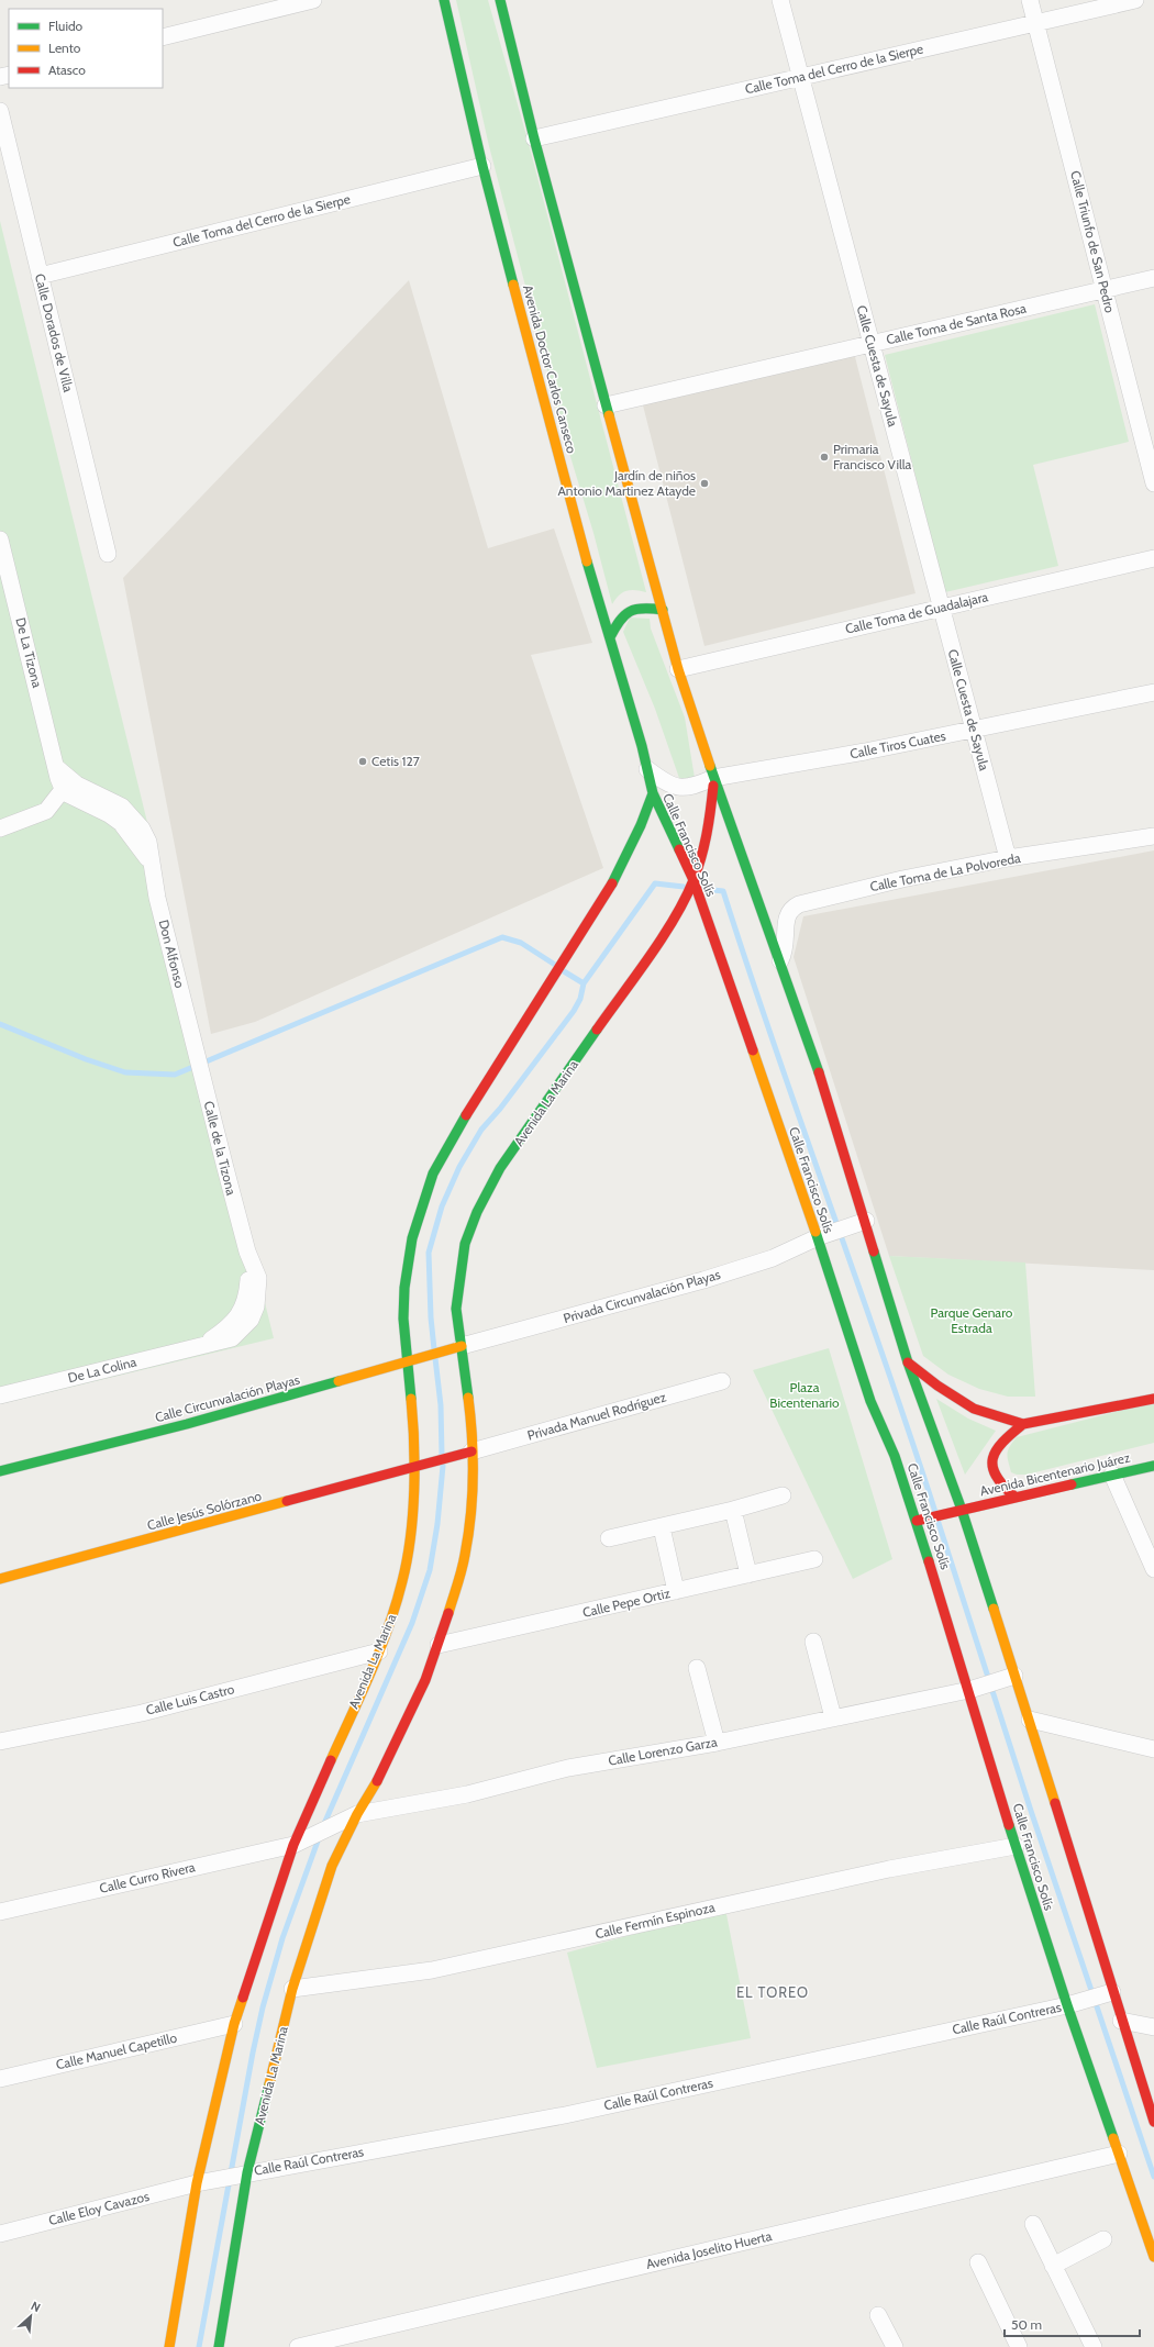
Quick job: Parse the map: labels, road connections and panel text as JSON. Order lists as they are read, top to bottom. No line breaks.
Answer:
{"streets":{"main road":["Avenida Doctor Carlos Canseco","Calle Francisco Solís","Avenida La Marina","Calle Circunvalación Playas","Avenida Bicentenario Juárez","Calle Jesús Solórzano"],"street":["Calle Toma del Cerro de la Sierpe","Calle Triunfo de San Pedro","Calle Toma de Santa Rosa","Calle Dorados de Villa","Calle Cuesta de Sayula","Calle Toma de Guadalajara","De La Tizona","Calle Tiros Cuates","Calle Toma de La Polvoreda","Don Alfonso","Calle de la Tizona","Privada Circunvalación Playas","De La Colina","Privada Manuel Rodríguez","Calle Pepe Ortiz","Calle Luis Castro","Calle Lorenzo Garza","Calle Curro Rivera","Calle Fermín Espinoza","Calle Raúl Contreras","Calle Manuel Capetillo","Calle Eloy Cavazos","Avenida Joselito Huerta"]},"crossings":[["Calle Toma del Cerro de la Sierpe","Calle Triunfo de San Pedro"],["Calle Toma del Cerro de la Sierpe","Calle Dorados de Villa"],["Calle Toma del Cerro de la Sierpe","Calle Cuesta de Sayula"],["Calle Toma del Cerro de la Sierpe","Avenida Doctor Carlos Canseco"],["Calle Triunfo de San Pedro","Calle Toma de Santa Rosa"],["Calle Toma de Santa Rosa","Calle Cuesta de Sayula"],["Calle Cuesta de Sayula","Calle Toma de Guadalajara"],["Calle Cuesta de Sayula","Calle Tiros Cuates"],["Calle Cuesta de Sayula","Calle Toma de La Polvoreda"],["Avenida Doctor Carlos Canseco","Calle Tiros Cuates"],["Avenida Doctor Carlos Canseco","Calle Francisco Solís"],["Avenida Doctor Carlos Canseco","Avenida La Marina"],["De La Tizona","Don Alfonso"],["Calle Tiros Cuates","Avenida La Marina"],["Calle Francisco Solís","Avenida La Marina"],["Calle Francisco Solís","Privada Circunvalación Playas"],["Calle Francisco Solís","Avenida Bicentenario Juárez"],["Calle Francisco Solís","Calle Lorenzo Garza"],["Calle Francisco Solís","Calle Fermín Espinoza"],["Calle Francisco Solís","Calle Raúl Contreras"],["Calle Francisco Solís","Avenida Joselito Huerta"],["Don Alfonso","Calle de la Tizona"],["Avenida La Marina","Privada Circunvalación Playas"],["Avenida La Marina","Calle Circunvalación Playas"],["Avenida La Marina","Privada Manuel Rodríguez"],["Avenida La Marina","Calle Jesús Solórzano"],["Avenida La Marina","Calle Pepe Ortiz"],["Avenida La Marina","Calle Luis Castro"],["Avenida La Marina","Calle Lorenzo Garza"],["Avenida La Marina","Calle Curro Rivera"],["Avenida La Marina","Calle Fermín Espinoza"],["Avenida La Marina","Calle Raúl Contreras"],["Avenida La Marina","Calle Manuel Capetillo"],["Avenida La Marina","Calle Eloy Cavazos"],["Calle de la Tizona","De La Colina"],["Privada Circunvalación Playas","Calle Circunvalación Playas"],["Calle Raúl Contreras","Calle Eloy Cavazos"]],"districts":["EL TOREO"],"parks":["Parque Genaro Estrada","Plaza Bicentenario"],"places":["Primaria Francisco Villa","Jardín de niños Antonio Martinez Atayde","Cetis 127"],"legend":["Fluido","Lento","Atasco"],"scale_bar":"50 m","north":"top right"}
